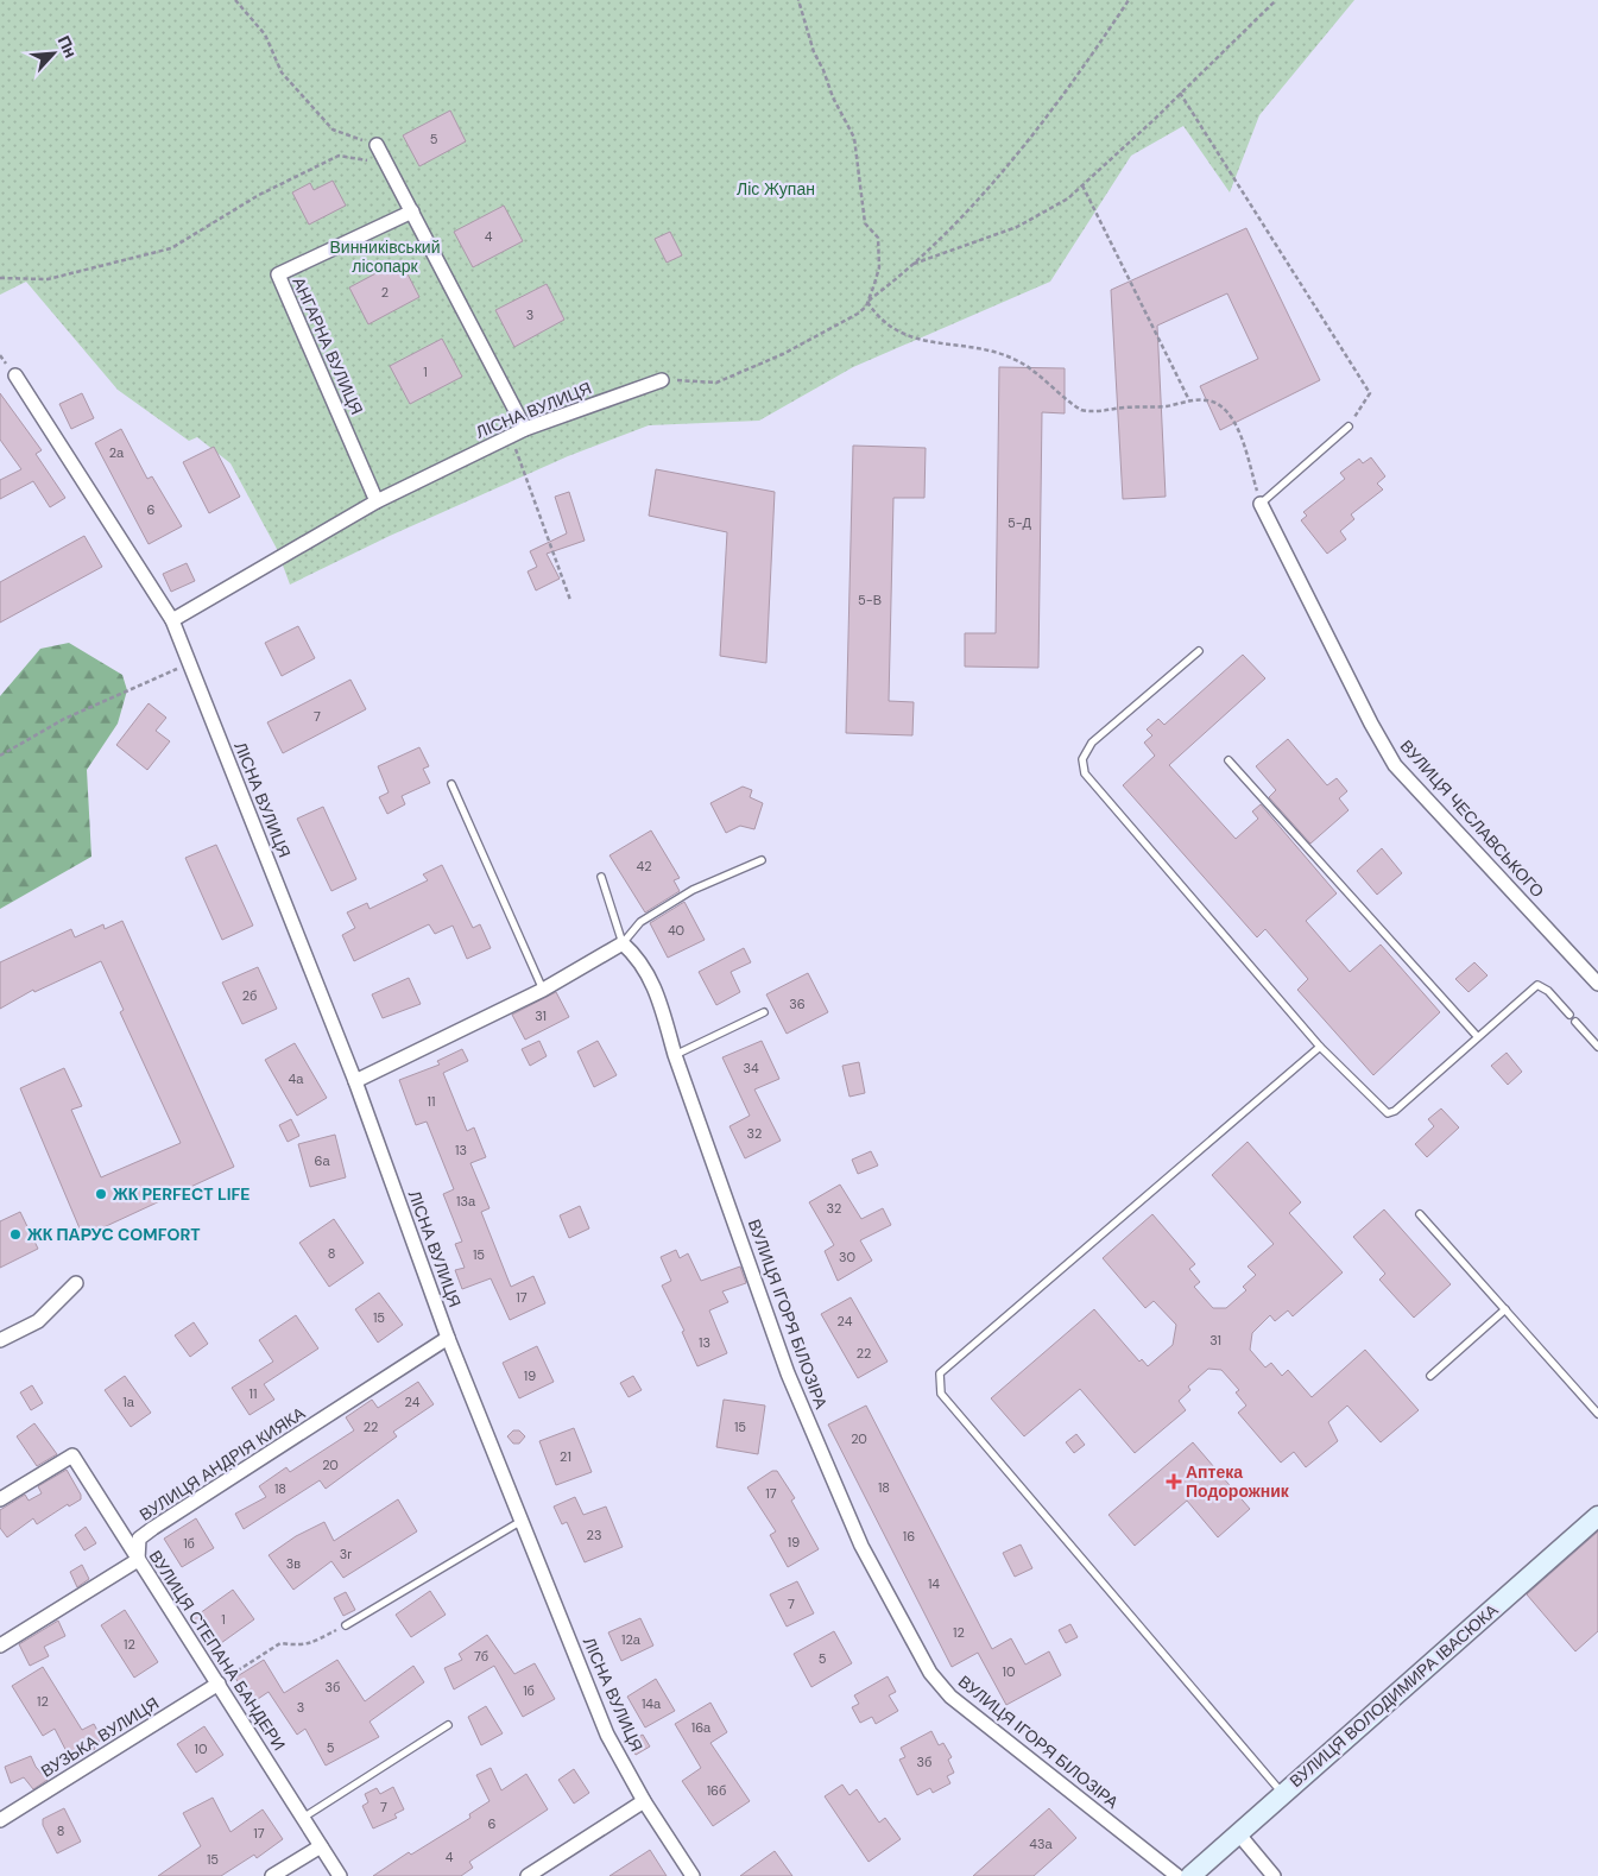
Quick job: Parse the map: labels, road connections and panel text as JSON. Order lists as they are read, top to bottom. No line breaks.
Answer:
{"streets":{"main road":["ВУЛИЦЯ ВОЛОДИМИРА ІВАСЮКА"],"street":["АНГАРНА ВУЛИЦЯ","ЛІСНА ВУЛИЦЯ","ВУЛИЦЯ ЧЕСЛАВСЬКОГО","ВУЛИЦЯ ІГОРЯ БІЛОЗІРА","ВУЛИЦЯ АНДРІЯ КИЯКА","ВУЛИЦЯ СТЕПАНА БАНДЕРИ","ВУЗЬКА ВУЛИЦЯ"]},"crossings":[["АНГАРНА ВУЛИЦЯ","ЛІСНА ВУЛИЦЯ"],["ЛІСНА ВУЛИЦЯ","ВУЛИЦЯ АНДРІЯ КИЯКА"],["ВУЛИЦЯ АНДРІЯ КИЯКА","ВУЛИЦЯ СТЕПАНА БАНДЕРИ"],["ВУЛИЦЯ СТЕПАНА БАНДЕРИ","ВУЗЬКА ВУЛИЦЯ"]],"parks":["Ліс Жупан","Винниківський лісопарк"],"places":{"other":["ЖК PERFECT LIFE","ЖК ПАРУС COMFORT"],"health":["Аптека Подорожник"]},"house_numbers":["5","4","2","3","1","2а","6","5-Д","5-В","7","42","40","2б","36","31","34","4а","11","32","13","6а","13а","32","8","15","30","17","15","24","31","13","22","19","11","1а","24","22","15","20","21","20","18","18","17","23","16","19","1б","3г","3в","14","7","1","12","12а","12","7б","5","10","3б","1б","12","14а","3","16а","5","10","3б","16б","7","6","8","17","43а","4","15"],"north":"top right"}
